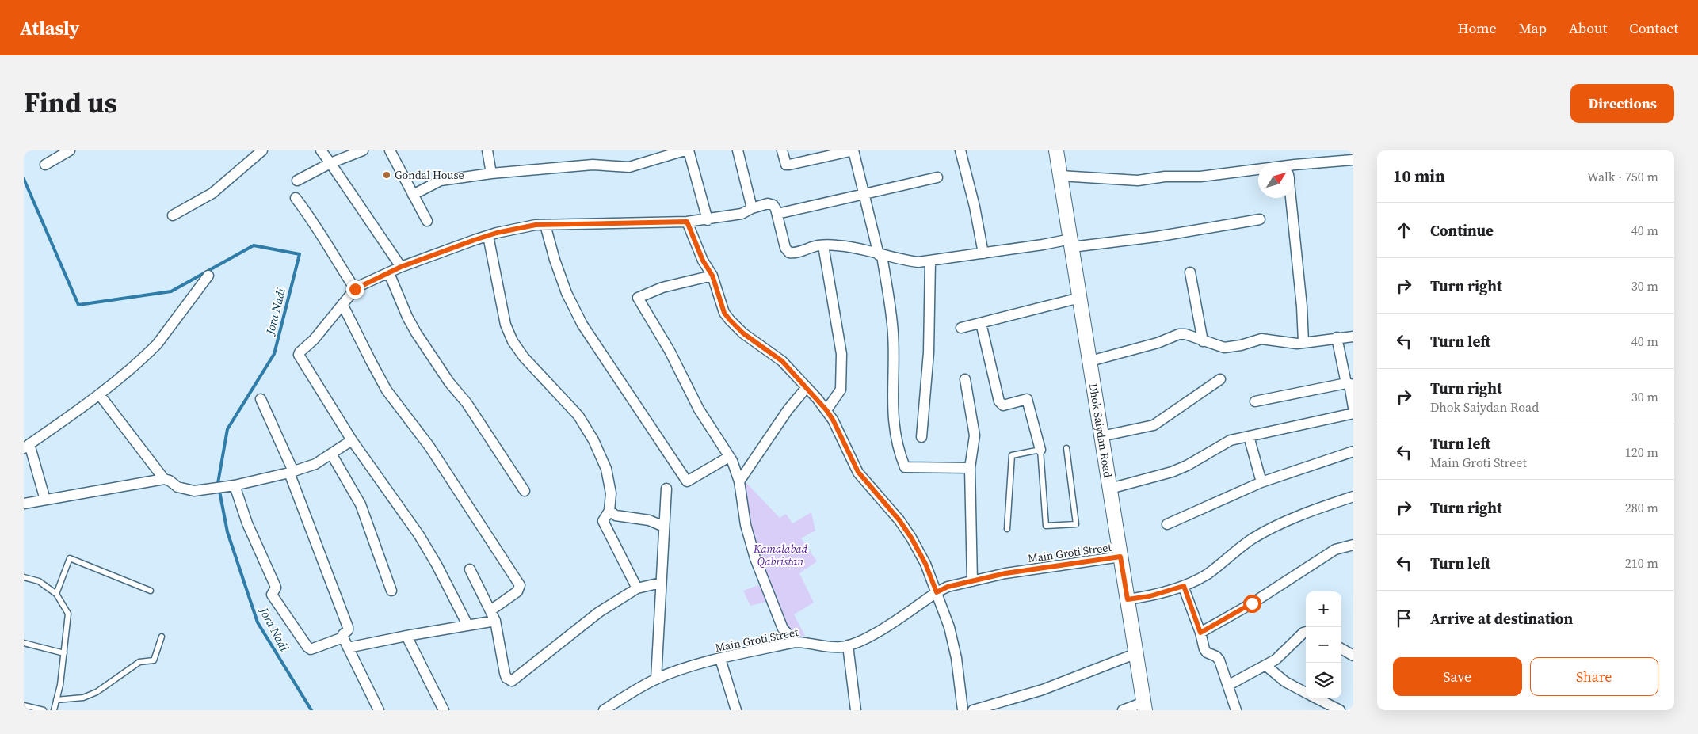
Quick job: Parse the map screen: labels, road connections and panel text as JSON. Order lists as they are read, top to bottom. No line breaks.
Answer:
{"streets":{"main road":["Dhok Saiydan Road"],"street":["Main Groti Street"]},"crossings":[["Dhok Saiydan Road","Main Groti Street"]],"water":["Jora Nadi"],"parks":["Kamalabad Qabristan"],"places":["Gondal House"],"north":"top right","page":{"header":"Atlasly","nav":["Home","Map","About","Contact"],"title":"Find us","buttons":["Directions",["Save","Share"]],"heading":["10 min","Walk · 750 m"],"list":[["Continue","40 m"],["Turn right","30 m"],["Turn left","40 m"],["Turn right","Dhok Saiydan Road","30 m"],["Turn left","Main Groti Street","120 m"],["Turn right","280 m"],["Turn left","210 m"],"Arrive at destination"],"map_buttons":["+","−"]}}
